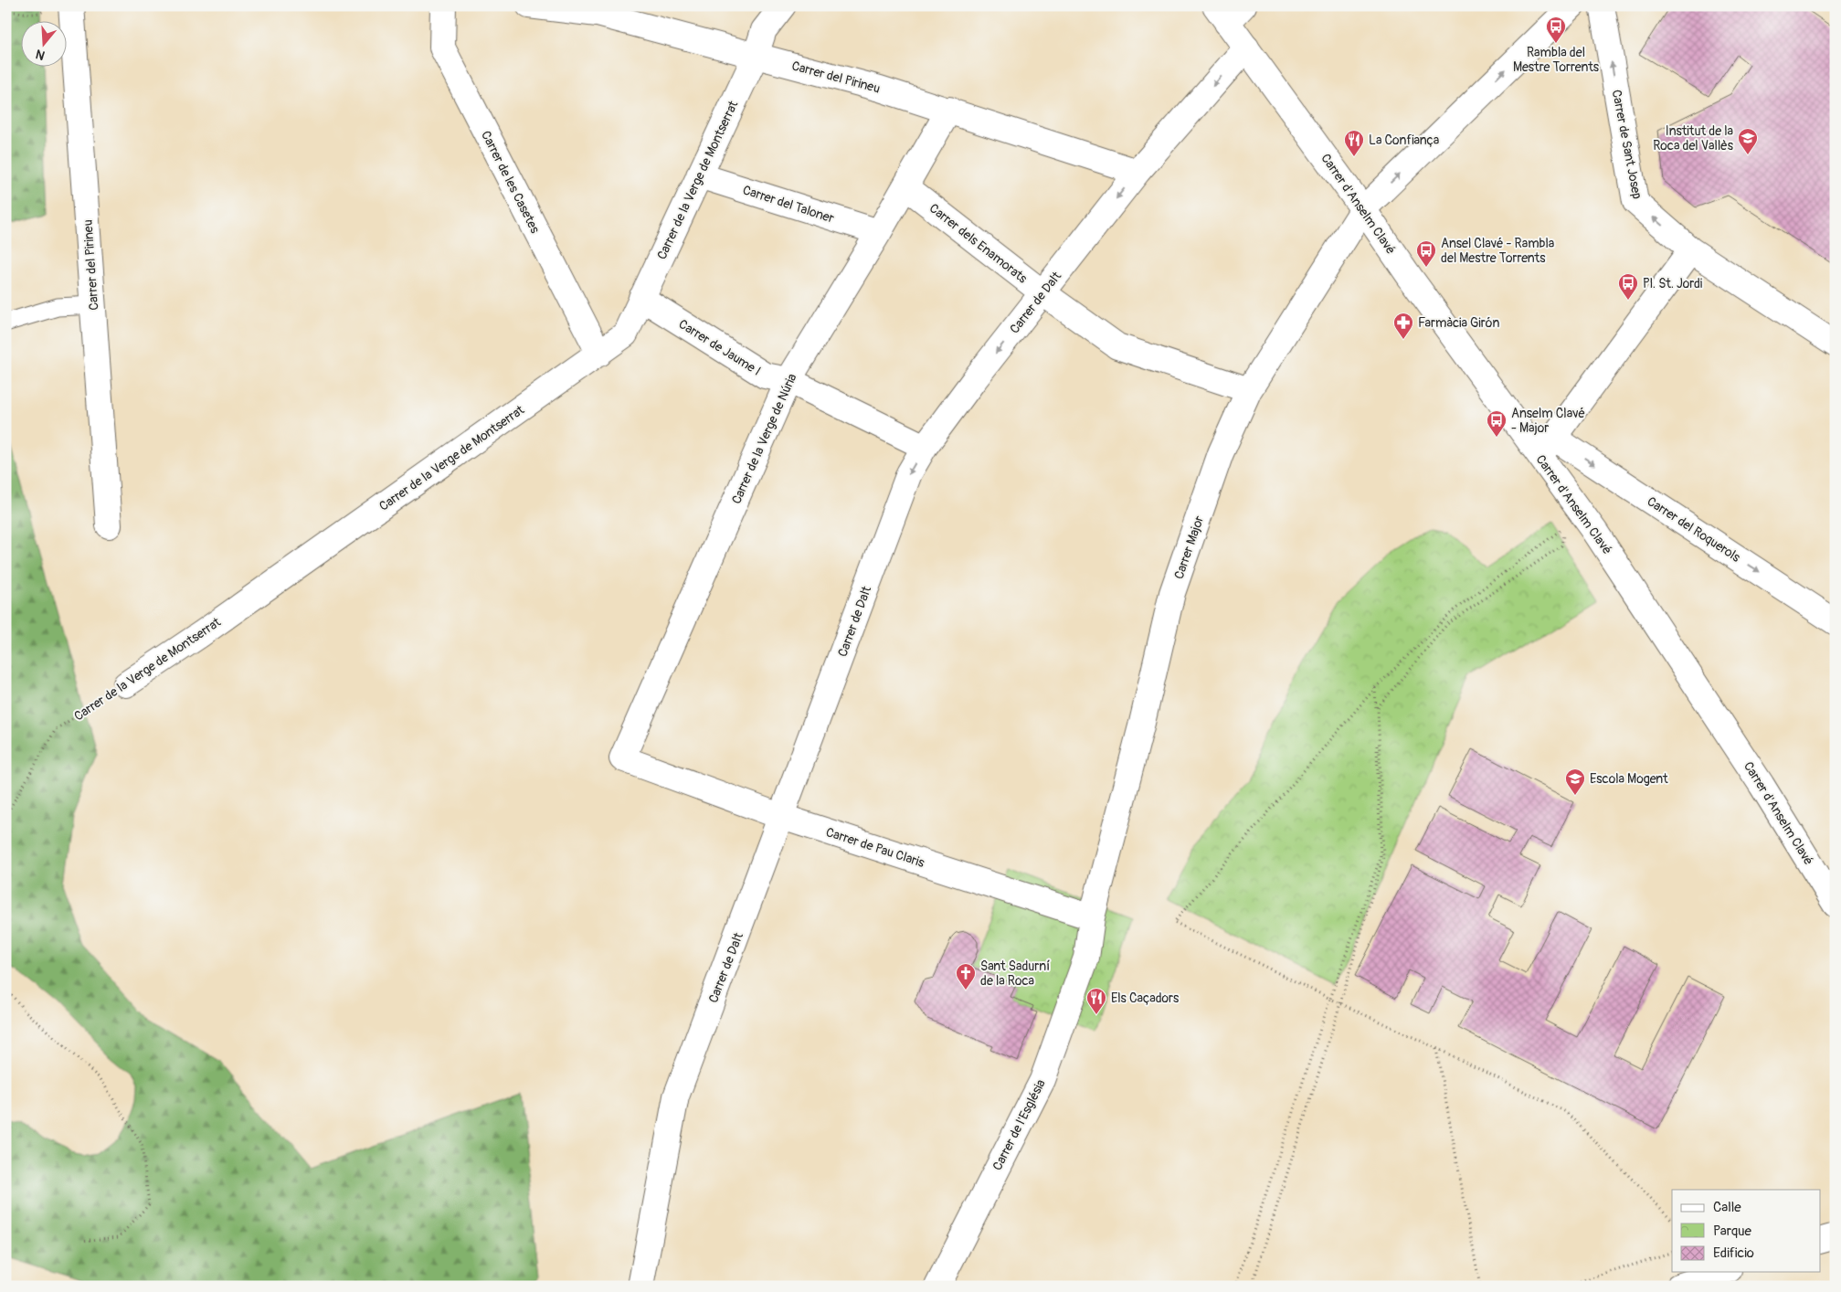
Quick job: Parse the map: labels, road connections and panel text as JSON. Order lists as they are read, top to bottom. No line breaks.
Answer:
{"streets":{"street":["Carrer del Pirineu","Carrer de Sant Josep","Carrer de la Verge de Montserrat","Carrer de les Casetes","Carrer del Taloner","Carrer d'Anselm Clavé","Carrer dels Enamorats","Carrer de Dalt","Carrer de Jaume I","Carrer de la Verge de Núria","Carrer del Roquerols","Carrer Major","Carrer de Pau Claris","Carrer de l'Església"]},"crossings":[["Carrer del Pirineu","Carrer de la Verge de Montserrat"],["Carrer del Pirineu","Carrer de Dalt"],["Carrer del Pirineu","Carrer de la Verge de Núria"],["Carrer de la Verge de Montserrat","Carrer de les Casetes"],["Carrer de la Verge de Montserrat","Carrer del Taloner"],["Carrer de la Verge de Montserrat","Carrer de Jaume I"],["Carrer del Taloner","Carrer de la Verge de Núria"],["Carrer d'Anselm Clavé","Carrer de Dalt"],["Carrer d'Anselm Clavé","Carrer del Roquerols"],["Carrer d'Anselm Clavé","Carrer Major"],["Carrer dels Enamorats","Carrer de Dalt"],["Carrer dels Enamorats","Carrer de la Verge de Núria"],["Carrer dels Enamorats","Carrer Major"],["Carrer de Dalt","Carrer de Jaume I"],["Carrer de Dalt","Carrer de Pau Claris"],["Carrer de Jaume I","Carrer de la Verge de Núria"],["Carrer de la Verge de Núria","Carrer de Pau Claris"],["Carrer Major","Carrer de Pau Claris"],["Carrer Major","Carrer de l'Església"],["Carrer de Pau Claris","Carrer de l'Església"]],"one_way":["Carrer de Sant Josep","Carrer de Dalt","Carrer del Roquerols"],"places":{"bus stop":["Rambla del Mestre Torrents","Ansel Clavé - Rambla del Mestre Torrents","Pl. St. Jordi","Anselm Clavé - Major"],"school or university":["Institut de la Roca del Vallès","Escola Mogent"],"restaurant":["La Confiança","Els Caçadors"],"pharmacy":["Farmàcia Girón"],"church":["Sant Sadurní de la Roca"]},"legend":["Calle","Parque","Edificio"],"north":"bottom"}
